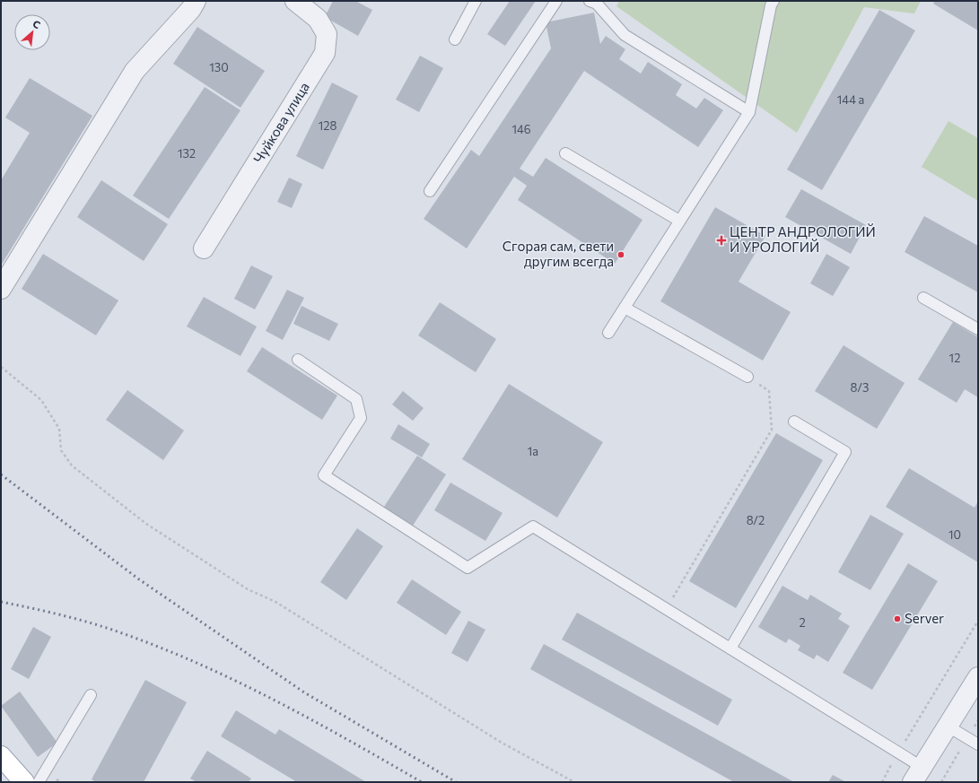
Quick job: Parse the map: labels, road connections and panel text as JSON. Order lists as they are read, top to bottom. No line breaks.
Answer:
{"streets":{"street":["Чуйкова улица"]},"places":{"health":["ЦЕНТР АНДРОЛОГИЙ И УРОЛОГИЙ"],"other":["Сгорая сам, свети другим всегда","Server"]},"house_numbers":["130","144 а","128","146","132","12","8/3","1a","8/2","10","2"],"north":"top right"}
